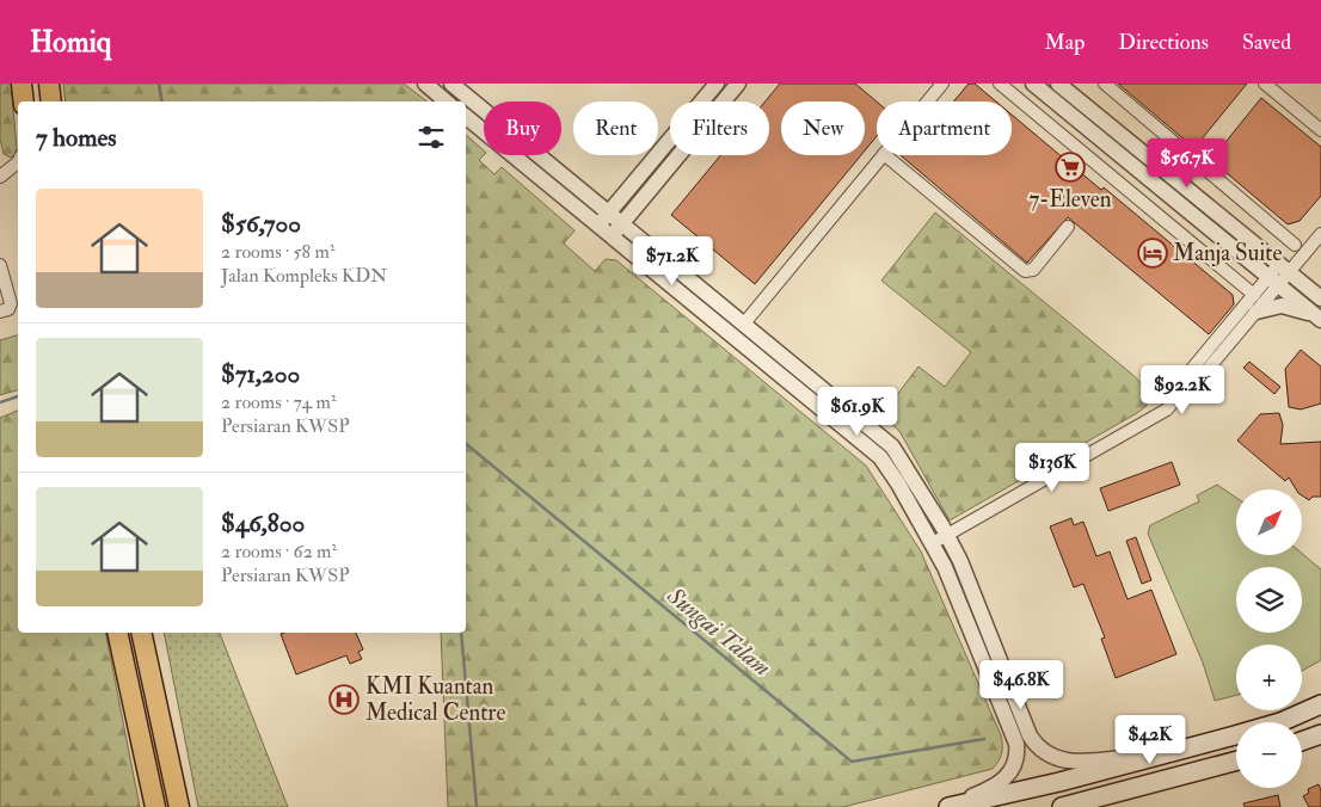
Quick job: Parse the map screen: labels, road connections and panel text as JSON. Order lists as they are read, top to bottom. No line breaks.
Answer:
{"water":["Sungai Talam"],"places":{"supermarket":["7-Eleven"],"hotel":["Manja Suite"],"hospital":["KMI Kuantan Medical Centre"]},"north":"top right","page":{"header":"Homiq","nav":["Map","Directions","Saved"],"chip":["Buy","Rent","Filters","New","Apartment"],"heading":"7 homes","price":["$56.7K","$71.2K","$92.2K","$61.9K","$136K","$46.8K","$42K"],"list":[{"name":"$56,700","note":"2 rooms · 58 m² · Jalan Kompleks KDN"},{"name":"$71,200","note":"2 rooms · 74 m² · Persiaran KWSP"},{"name":"$46,800","note":"2 rooms · 62 m² · Persiaran KWSP"}],"map_buttons":["+","−"]}}
